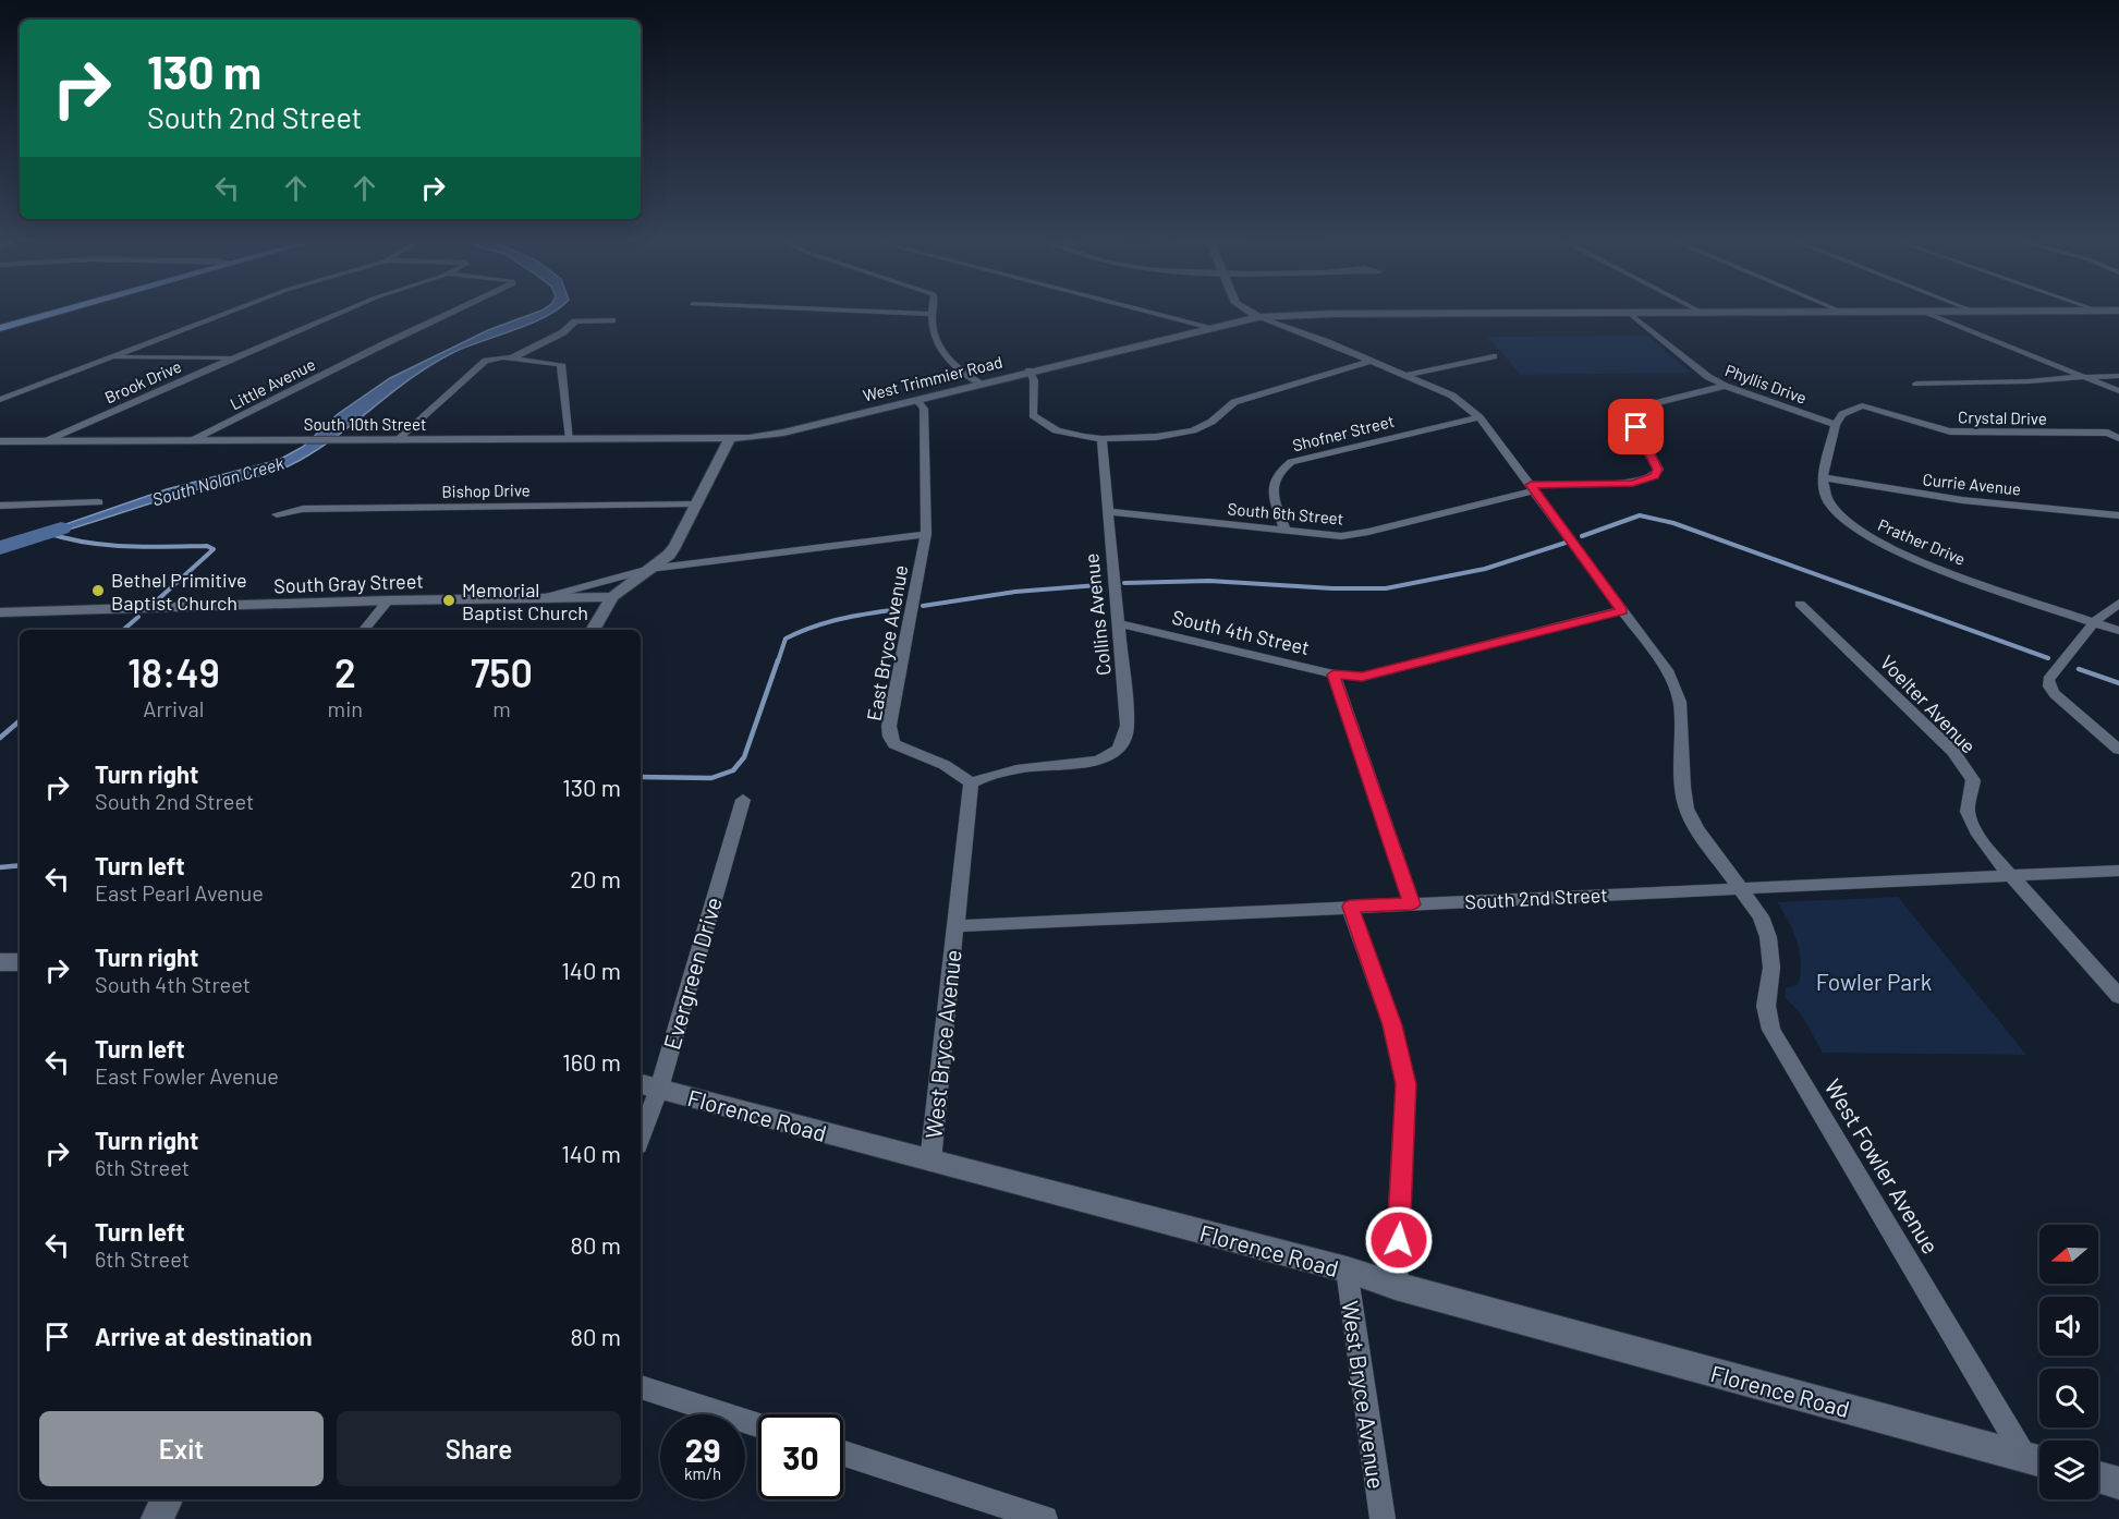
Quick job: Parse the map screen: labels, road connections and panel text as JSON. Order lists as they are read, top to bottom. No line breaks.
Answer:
{"streets":{"street":["West Trimmier Road","Brook Drive","Little Avenue","Phyllis Drive","Crystal Drive","South 10th Street","Shofner Street","Currie Avenue","Bishop Drive","South 6th Street","Prather Drive","South Gray Street","Collins Avenue","South 4th Street","East Bryce Avenue","Voelter Avenue","South 2nd Street","Evergreen Drive","West Bryce Avenue","Florence Road","West Fowler Avenue"]},"crossings":[["West Trimmier Road","Phyllis Drive"],["West Trimmier Road","South 10th Street"],["West Trimmier Road","East Bryce Avenue"],["West Trimmier Road","West Fowler Avenue"],["Brook Drive","South 10th Street"],["Little Avenue","South 10th Street"],["Phyllis Drive","Crystal Drive"],["Phyllis Drive","South 6th Street"],["Shofner Street","South 6th Street"],["Shofner Street","West Fowler Avenue"],["Currie Avenue","Prather Drive"],["South 6th Street","Collins Avenue"],["South 6th Street","West Fowler Avenue"],["South Gray Street","East Bryce Avenue"],["Collins Avenue","South 4th Street"],["Collins Avenue","East Bryce Avenue"],["South 4th Street","West Fowler Avenue"],["Voelter Avenue","South 2nd Street"],["South 2nd Street","West Bryce Avenue"],["South 2nd Street","West Fowler Avenue"],["Evergreen Drive","Florence Road"],["West Bryce Avenue","Florence Road"],["Florence Road","West Fowler Avenue"]],"water":["South Nolan Creek"],"parks":["Fowler Park"],"places":["Bethel Primitive Baptist Church","Memorial Baptist Church"],"north":"left","page":{"turn":["130 m","South 2nd Street"],"eta":["18:49","Arrival","2","min","750","m"],"list":[{"name":"Turn right","note":"South 2nd Street","value":"130 m"},{"name":"Turn left","note":"East Pearl Avenue","value":"20 m"},{"name":"Turn right","note":"South 4th Street","value":"140 m"},{"name":"Turn left","note":"East Fowler Avenue","value":"160 m"},{"name":"Turn right","note":"6th Street","value":"140 m"},{"name":"Turn left","note":"6th Street","value":"80 m"},{"name":"Arrive at destination","value":"80 m"}],"buttons":["Exit","Share"],"speed":"29 km/h","limit":"30"}}
